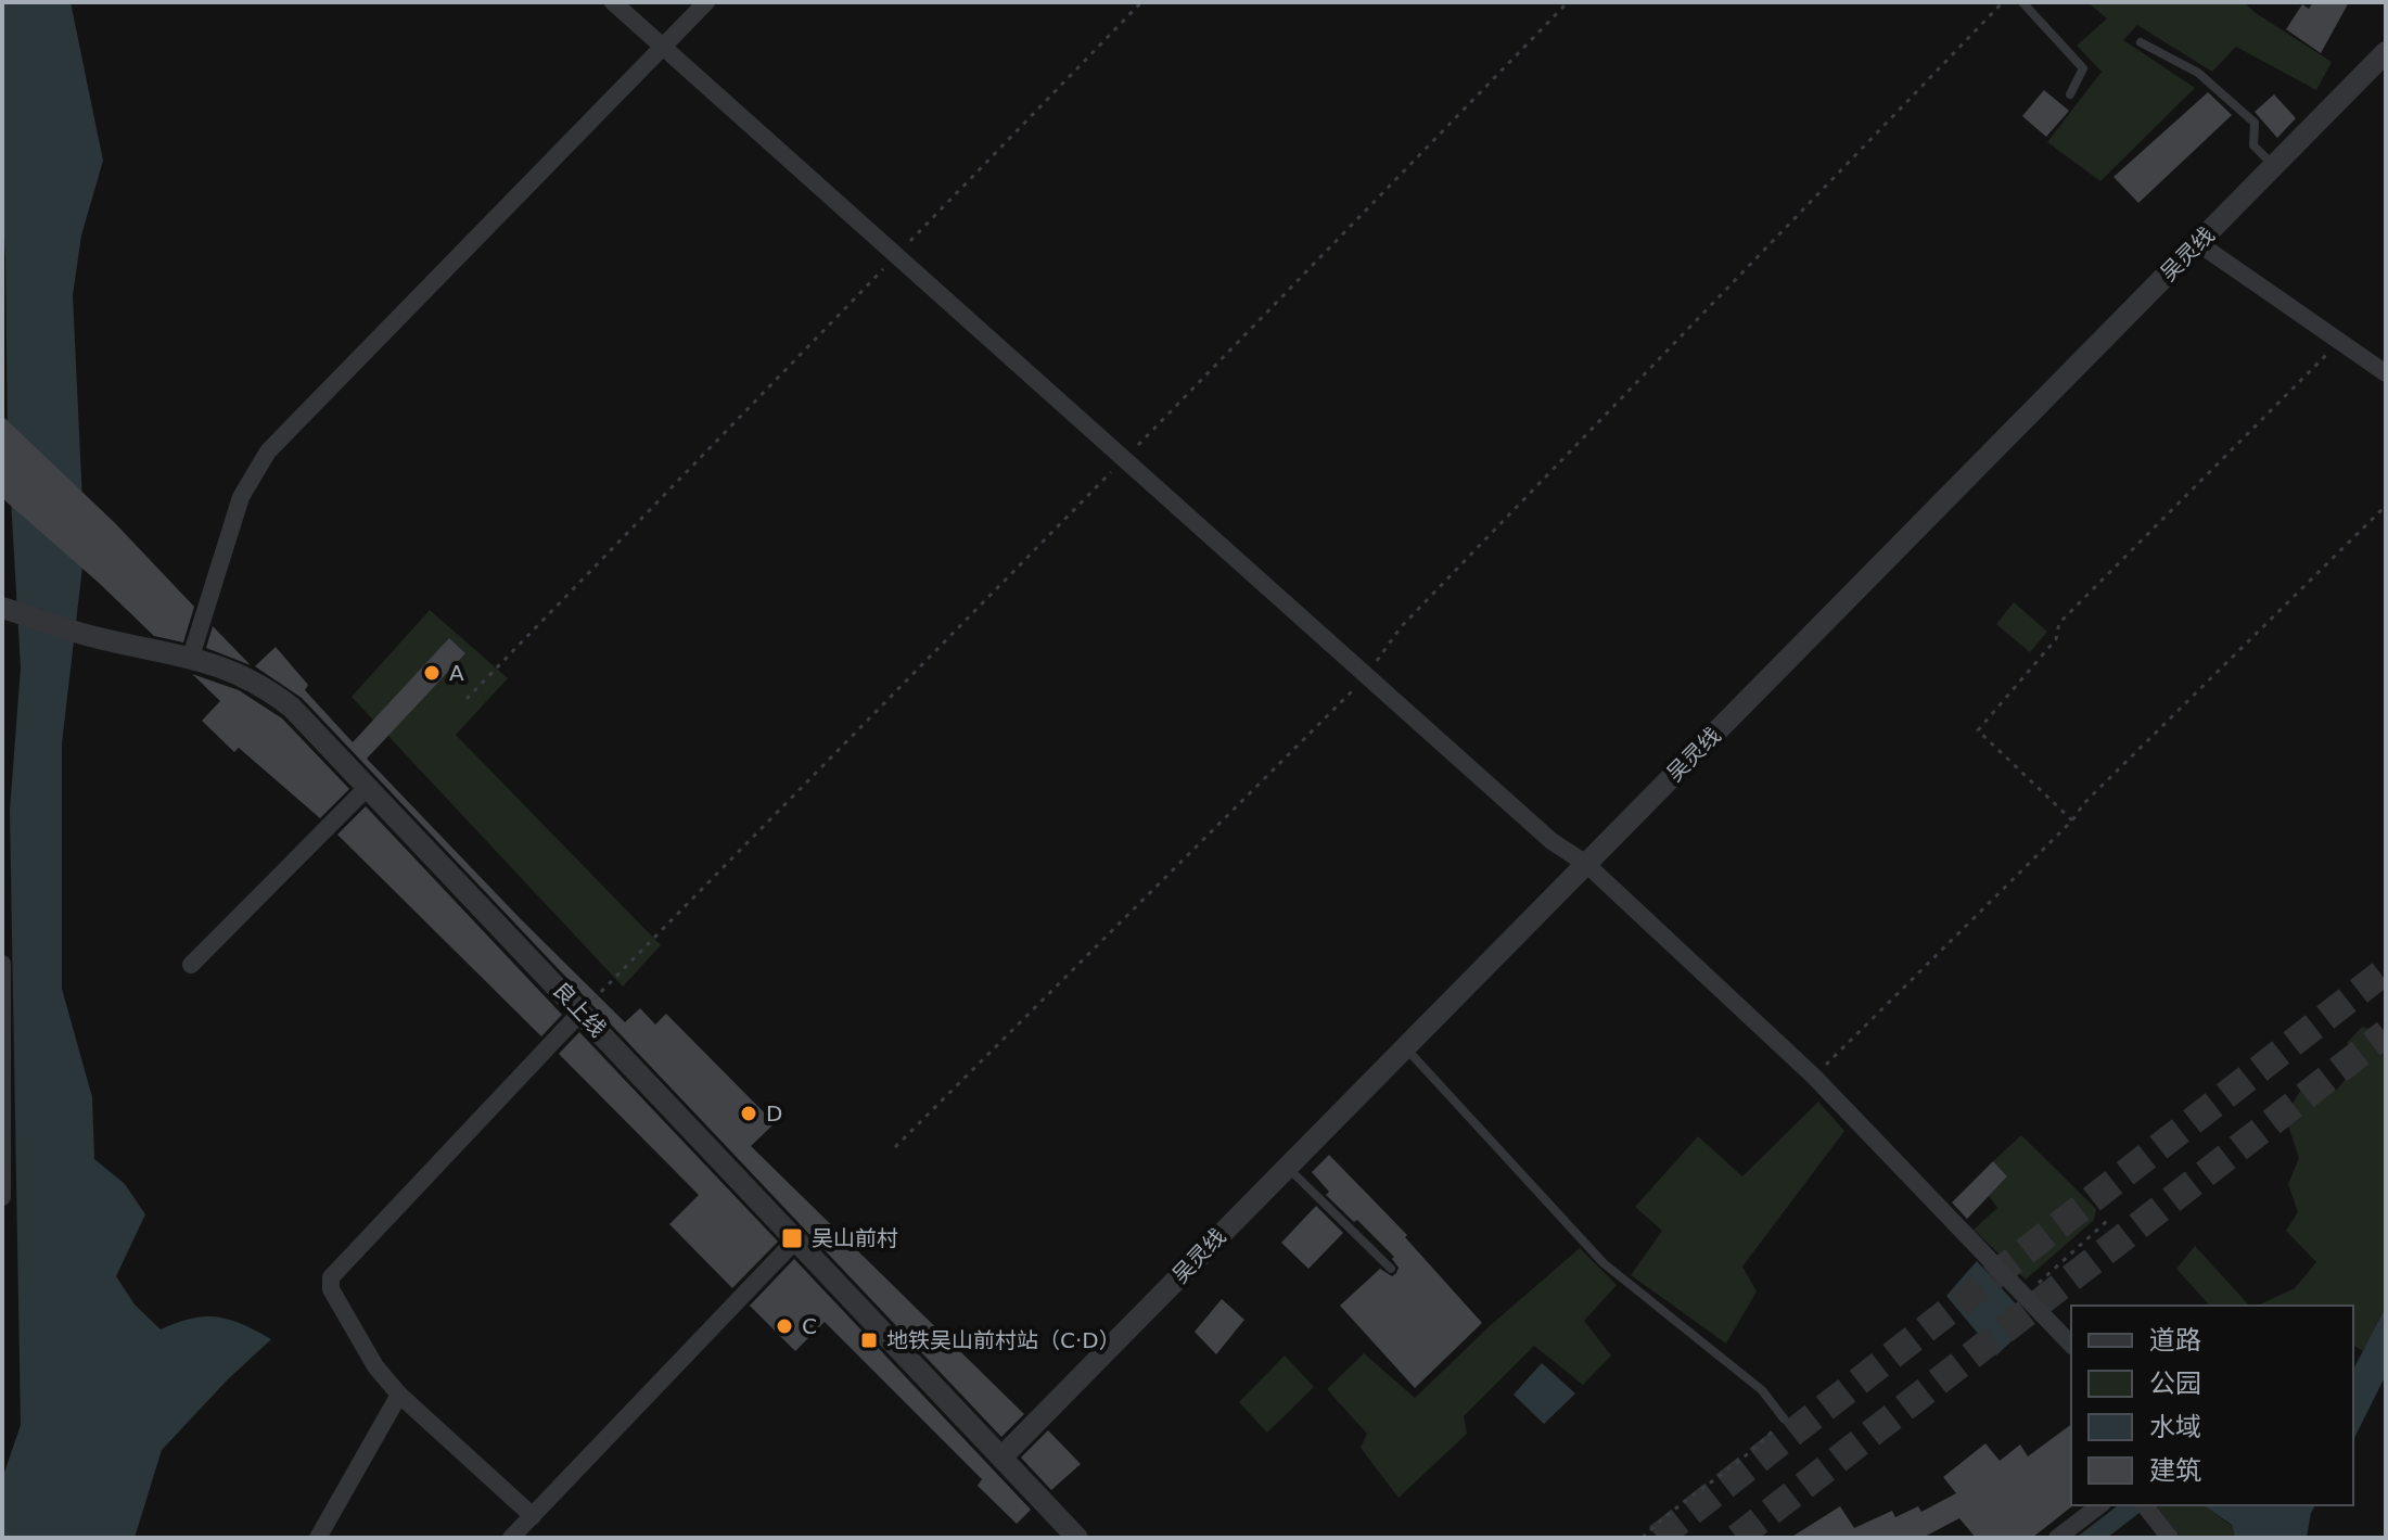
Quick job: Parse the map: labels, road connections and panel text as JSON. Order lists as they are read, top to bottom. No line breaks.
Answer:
{"streets":{"street":["吴灵线","良上线"]},"crossings":[["吴灵线","良上线"]],"places":{"other":["A","D","C"],"transit":["吴山前村","地铁吴山前村站（C·D）"]},"legend":["道路","公园","水域","建筑"]}
